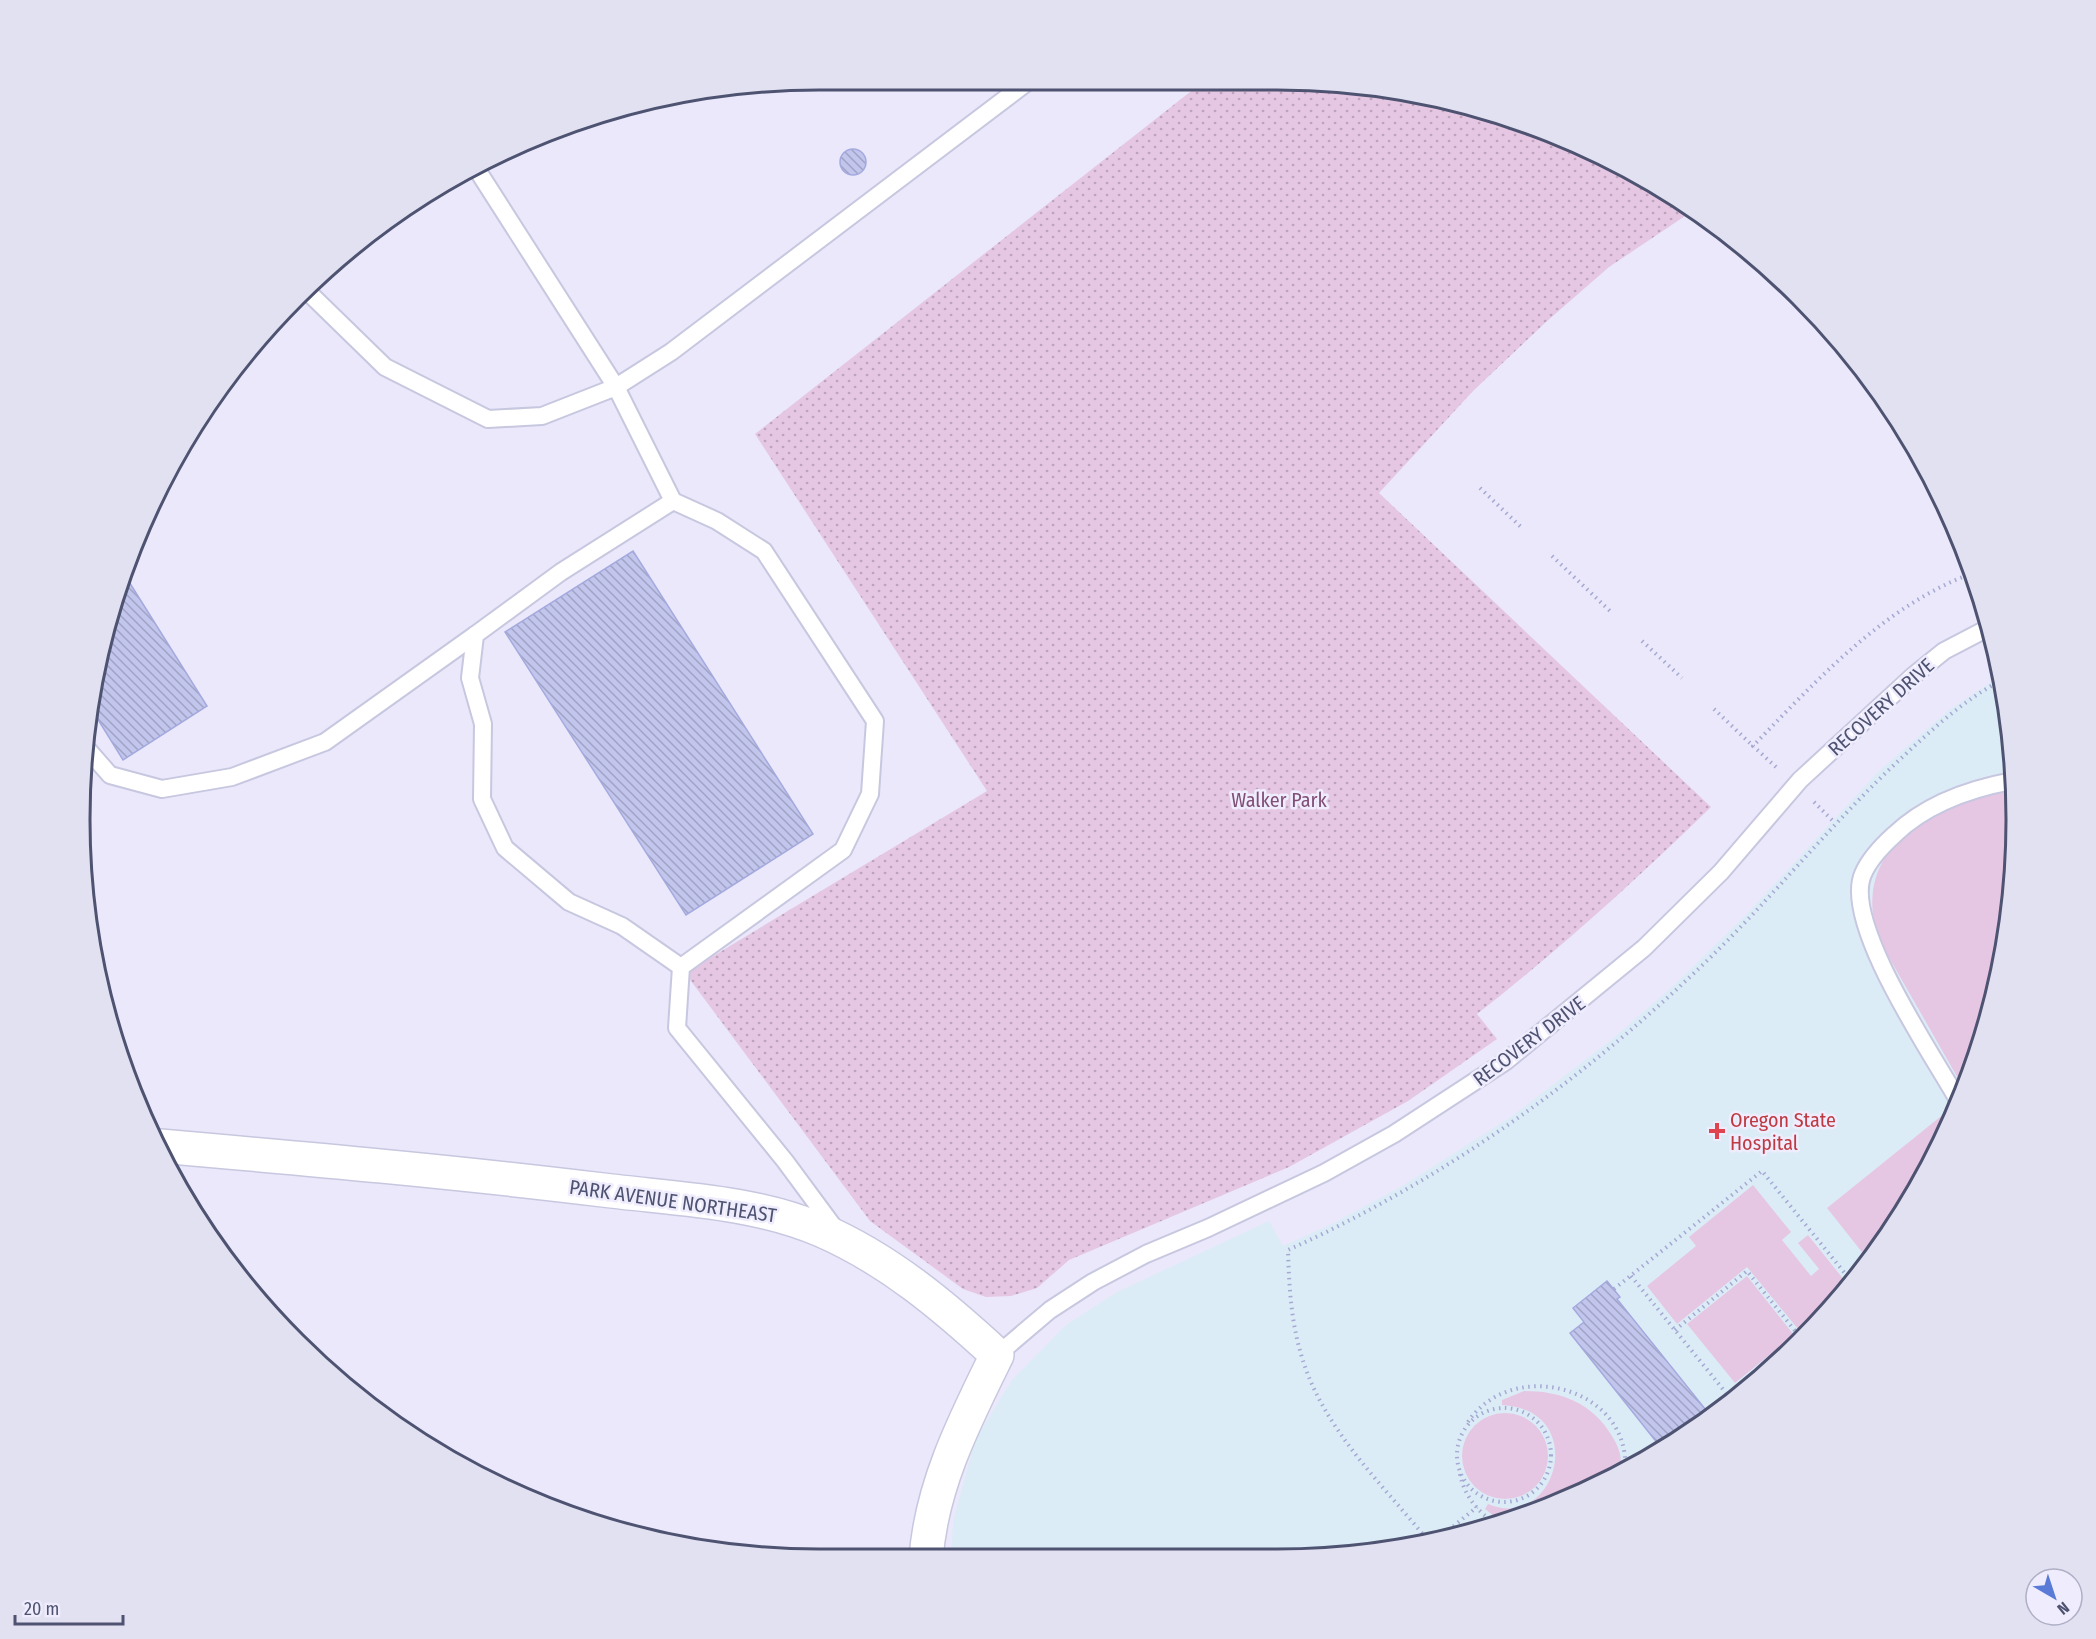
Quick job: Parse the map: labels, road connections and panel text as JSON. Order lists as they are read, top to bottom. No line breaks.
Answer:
{"streets":{"street":["PARK AVENUE NORTHEAST"],"lane":["RECOVERY DRIVE"]},"crossings":[["RECOVERY DRIVE","PARK AVENUE NORTHEAST"]],"parks":["Walker Park"],"places":{"health":["Oregon State Hospital"]},"scale_bar":"20 m","north":"bottom right"}
